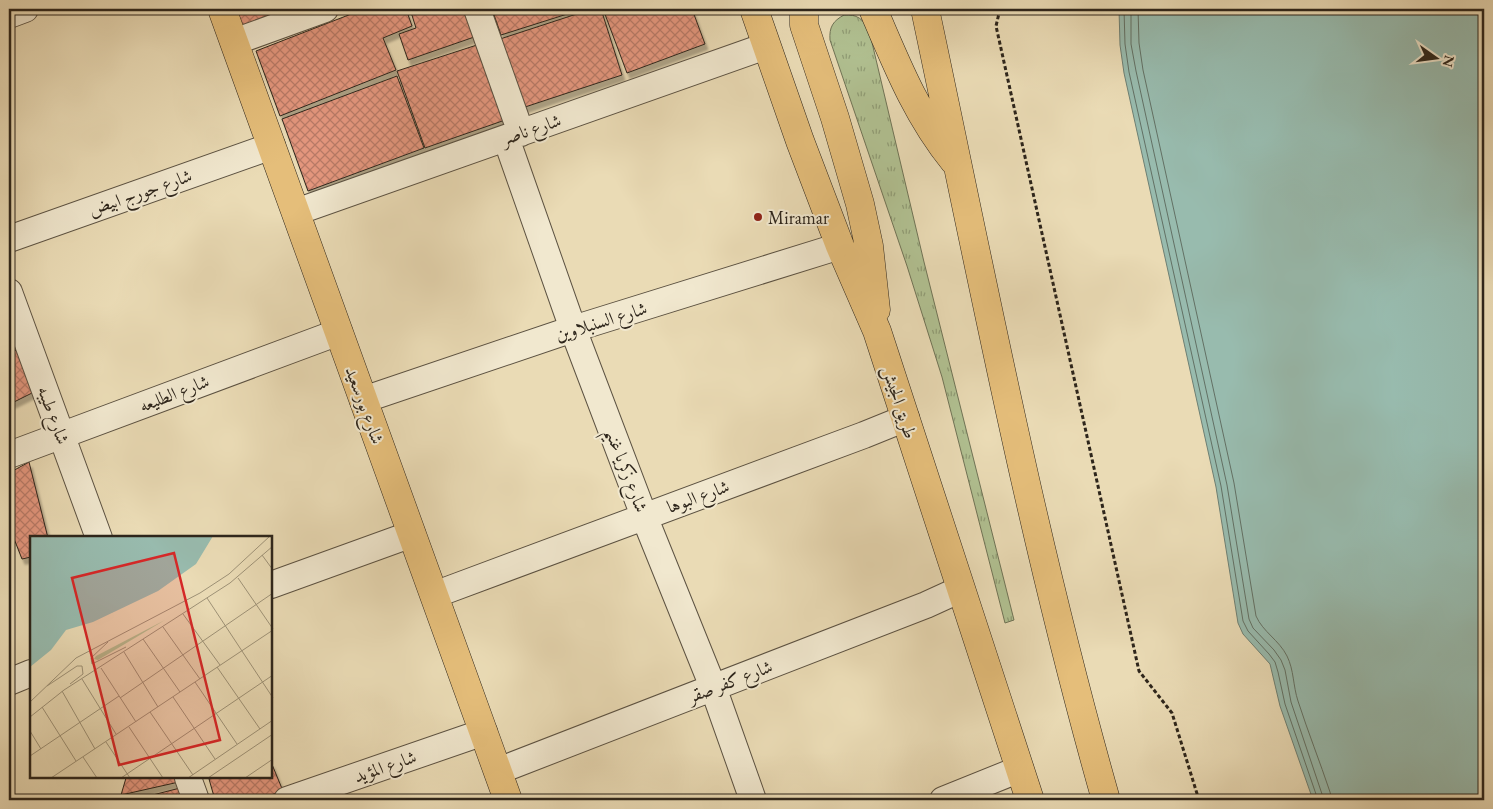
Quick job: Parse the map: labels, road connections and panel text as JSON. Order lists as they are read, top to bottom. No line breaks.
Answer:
{"streets":{"main road":["طريق الجيش","شارع بورسعيد"],"street":["شارع ناصر","شارع جورج ابيض","شارع السنبلاوين","شارع الطليعه","شارع طيبه","شارع زكريا غنيم","شارع البوها","شارع كفر صقر","شارع المؤيد"]},"crossings":[["شارع ناصر","طريق الجيش"],["شارع ناصر","شارع بورسعيد"],["شارع ناصر","شارع زكريا غنيم"],["شارع جورج ابيض","شارع بورسعيد"],["شارع السنبلاوين","طريق الجيش"],["شارع السنبلاوين","شارع بورسعيد"],["شارع السنبلاوين","شارع زكريا غنيم"],["شارع الطليعه","شارع بورسعيد"],["شارع الطليعه","شارع طيبه"],["طريق الجيش","شارع البوها"],["طريق الجيش","شارع كفر صقر"],["شارع بورسعيد","شارع البوها"],["شارع بورسعيد","شارع كفر صقر"],["شارع بورسعيد","شارع المؤيد"],["شارع زكريا غنيم","شارع البوها"],["شارع زكريا غنيم","شارع كفر صقر"]],"places":["Miramar"],"north":"right"}
